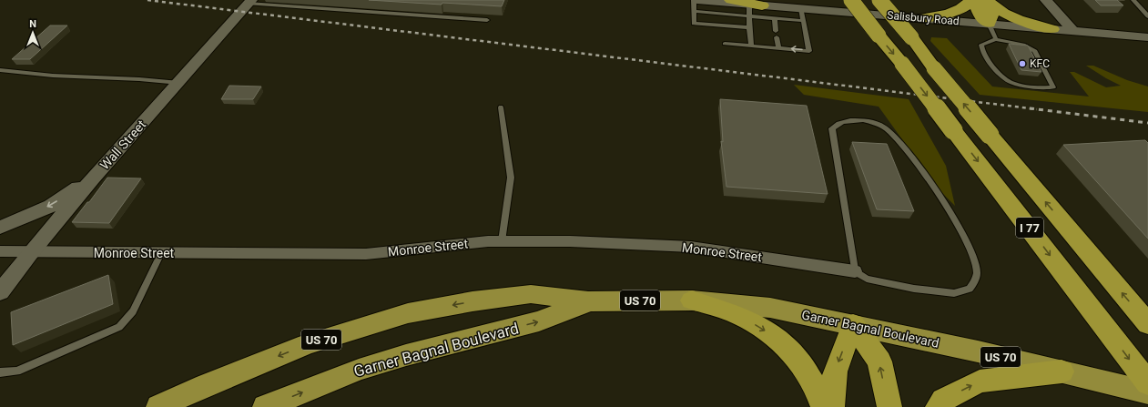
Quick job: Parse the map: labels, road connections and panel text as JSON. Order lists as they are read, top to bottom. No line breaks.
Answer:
{"streets":{"highway":["I 77","US 70","Garner Bagnal Boulevard"],"street":["Salisbury Road","Wall Street","Monroe Street"]},"crossings":[["Wall Street","Monroe Street"]],"places":["KFC"],"north":"top"}
